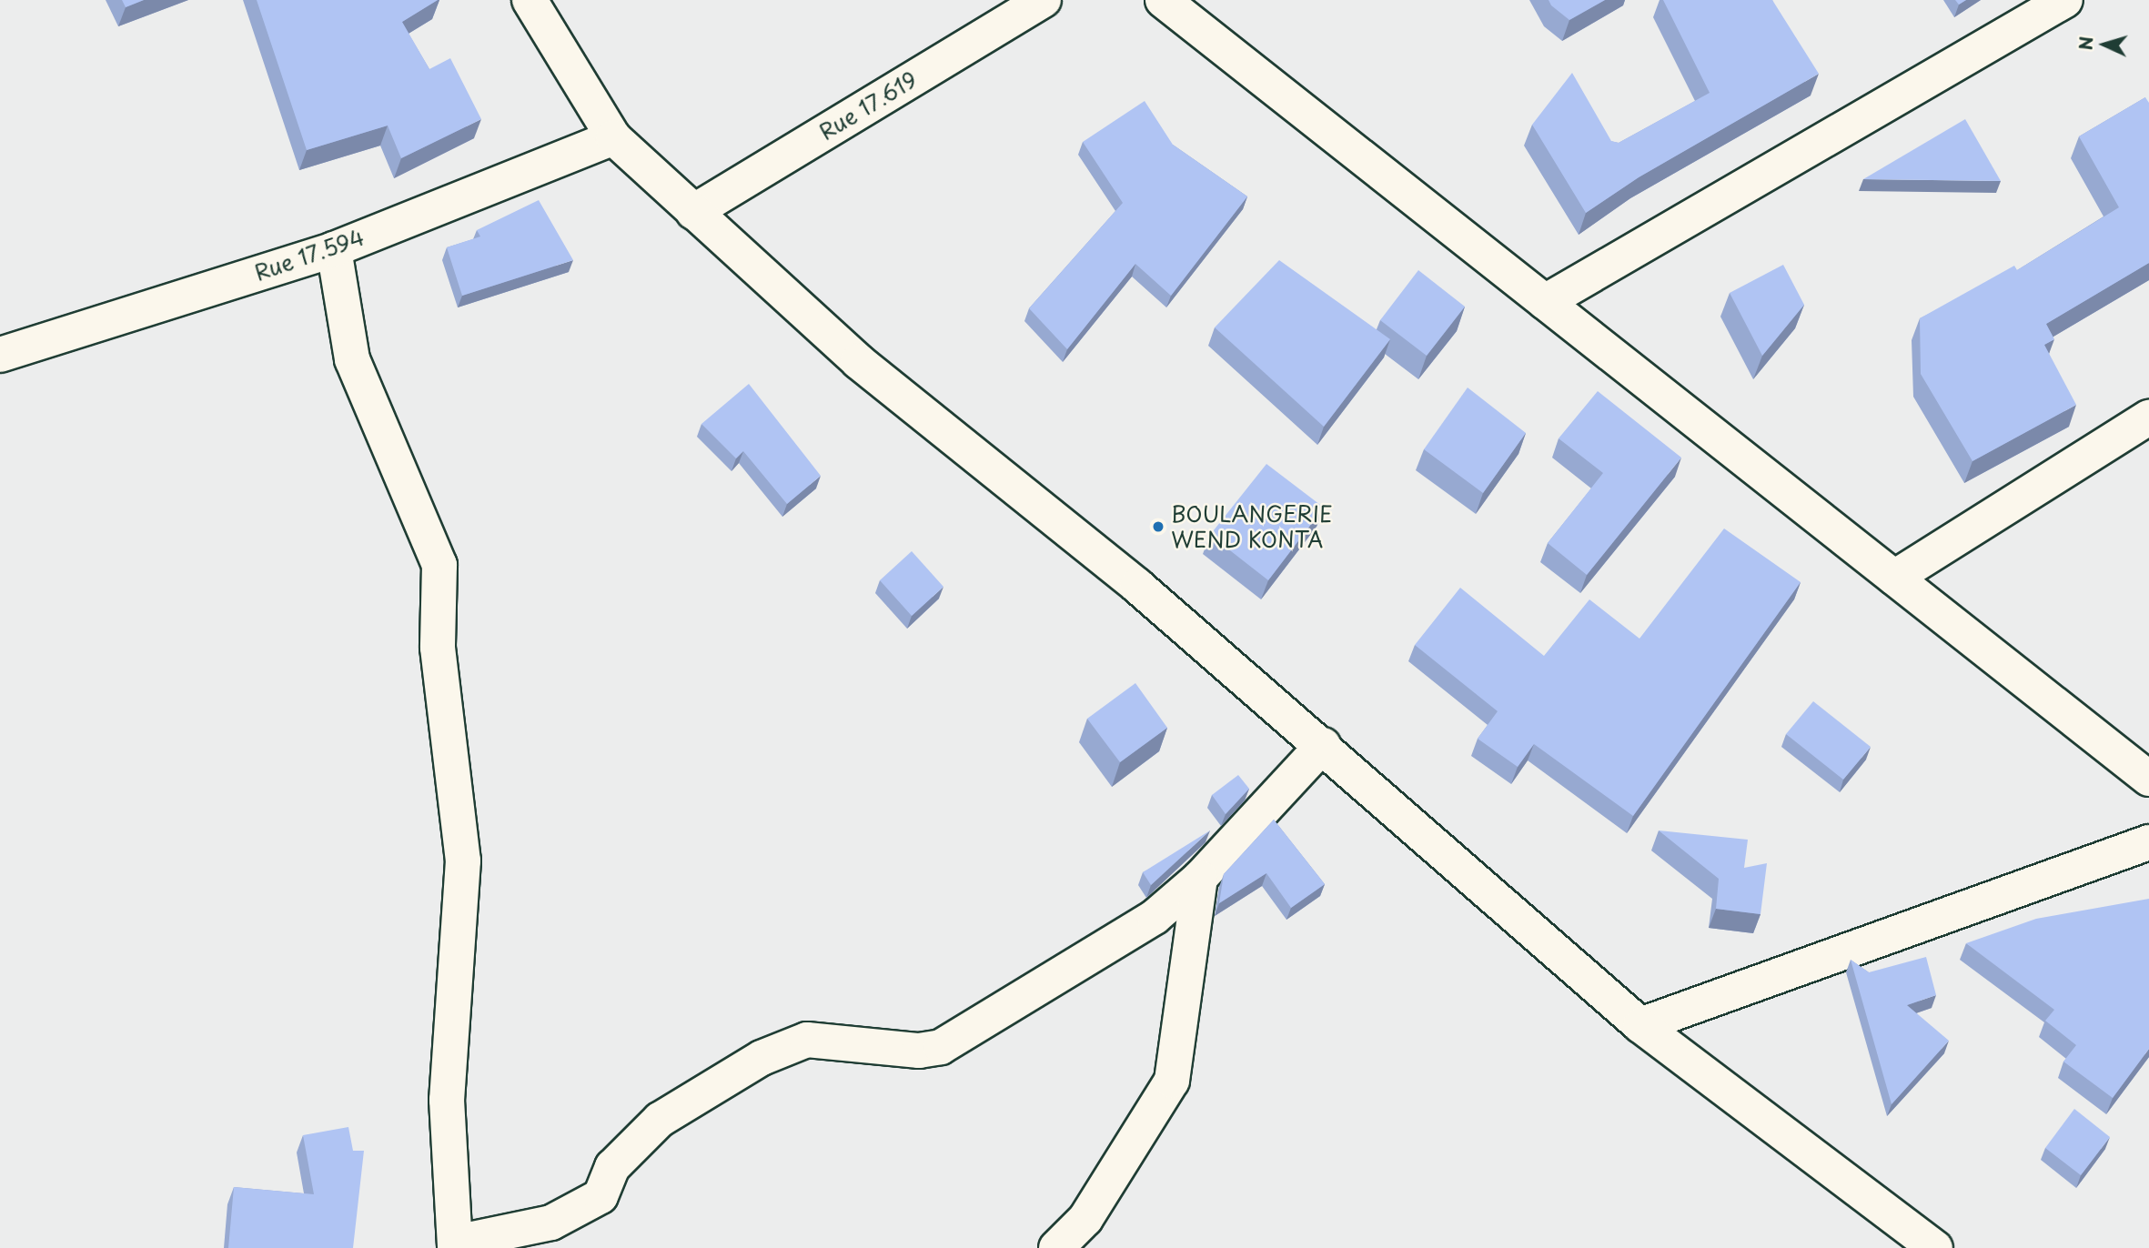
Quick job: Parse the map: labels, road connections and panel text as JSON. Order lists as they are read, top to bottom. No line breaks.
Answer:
{"streets":{"street":["Rue 17.619","Rue 17.594"]},"places":["BOULANGERIE WEND KONTA"],"north":"left"}
